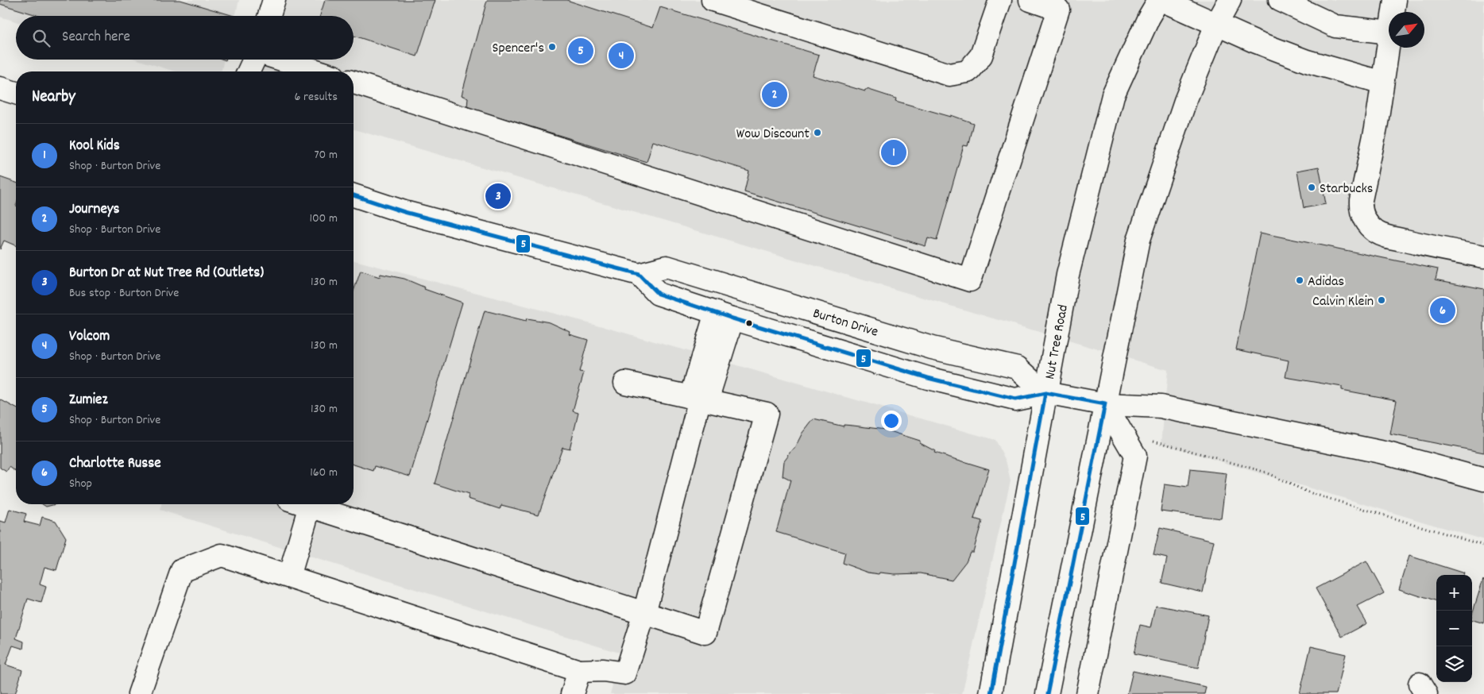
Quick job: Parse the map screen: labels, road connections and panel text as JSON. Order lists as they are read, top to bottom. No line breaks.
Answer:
{"streets":{"street":["Burton Drive","Nut Tree Road"]},"crossings":[["Burton Drive","Nut Tree Road"]],"places":["Spencer's","Wow Discount","Starbucks","Adidas","Calvin Klein"],"lines":["transit line 5"],"north":"top right","page":{"search":"Search here","pins":["5","4","2","1","3","6"],"heading":["Nearby","6 results"],"list":[{"mark":"1","name":"Kool Kids","note":"Shop · Burton Drive","value":"70 m"},{"mark":"2","name":"Journeys","note":"Shop · Burton Drive","value":"100 m"},{"mark":"3","name":"Burton Dr at Nut Tree Rd (Outlets)","note":"Bus stop · Burton Drive","value":"130 m"},{"mark":"4","name":"Volcom","note":"Shop · Burton Drive","value":"130 m"},{"mark":"5","name":"Zumiez","note":"Shop · Burton Drive","value":"130 m"},{"mark":"6","name":"Charlotte Russe","note":"Shop","value":"160 m"}],"map_buttons":["+","−"]}}
